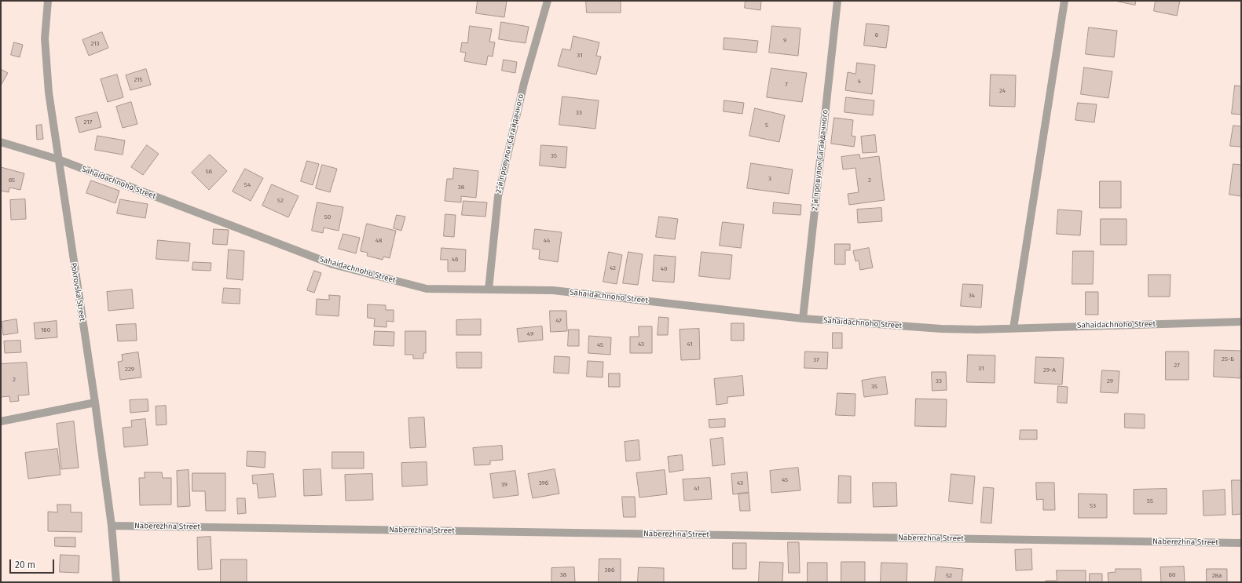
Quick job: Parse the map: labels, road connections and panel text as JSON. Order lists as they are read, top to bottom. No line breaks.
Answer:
{"streets":{"street":["2-й провулок Сагайдачного","Sahaidachnoho Street","Pokrovska Street","Naberezhna Street"]},"crossings":[["2-й провулок Сагайдачного","Sahaidachnoho Street"],["Sahaidachnoho Street","Pokrovska Street"],["Pokrovska Street","Naberezhna Street"]],"house_numbers":["6","9","213","31","215","4","7","24","33","217","5","35","56","3","65","2","54","38","52","50","48","44","46","42","40","34","47","160","49","43","41","45","25-Б","37","27","31","229","29-А","2","33","29","35","45","39б","43","39","41","55","53","38б","38","60","52","28а"],"scale_bar":"20 m"}
